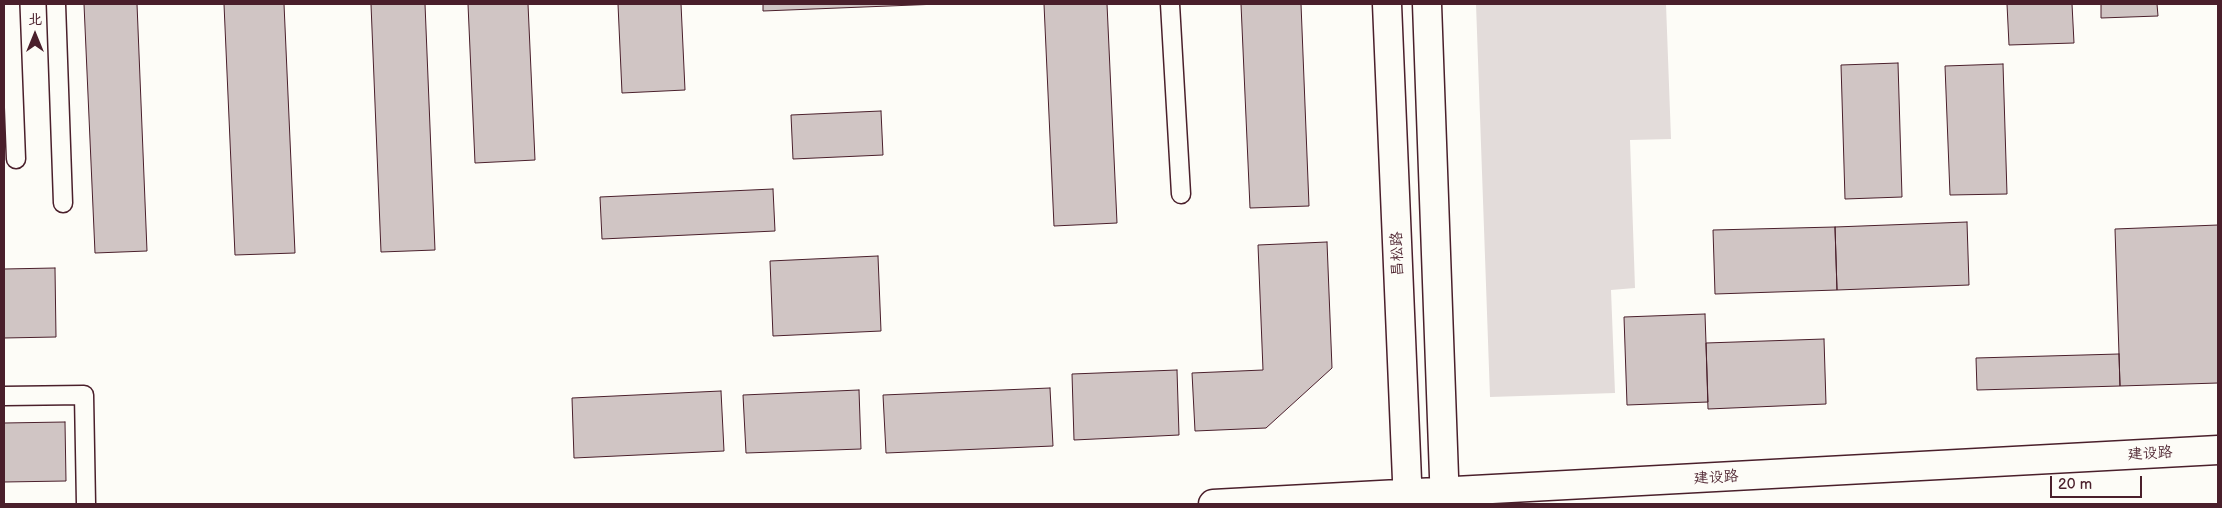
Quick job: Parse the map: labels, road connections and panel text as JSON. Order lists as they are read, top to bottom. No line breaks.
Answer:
{"streets":{"main road":["昌松路","建设路"]},"crossings":[["昌松路","建设路"]],"scale_bar":"20 m","north":"top"}
